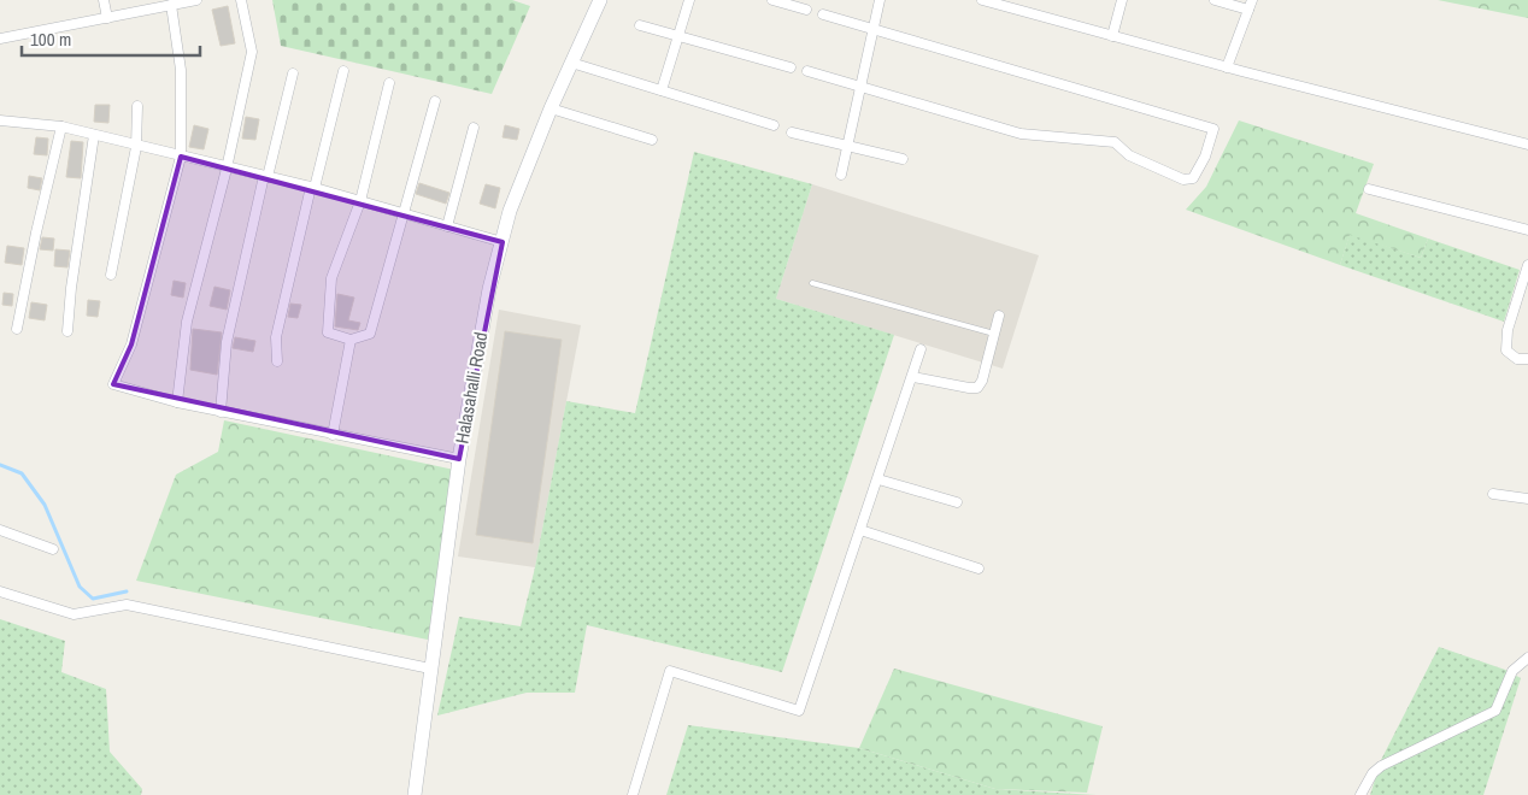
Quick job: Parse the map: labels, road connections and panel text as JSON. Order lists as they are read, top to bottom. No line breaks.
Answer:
{"streets":{"main road":["Halasahalli Road"]},"scale_bar":"100 m"}
